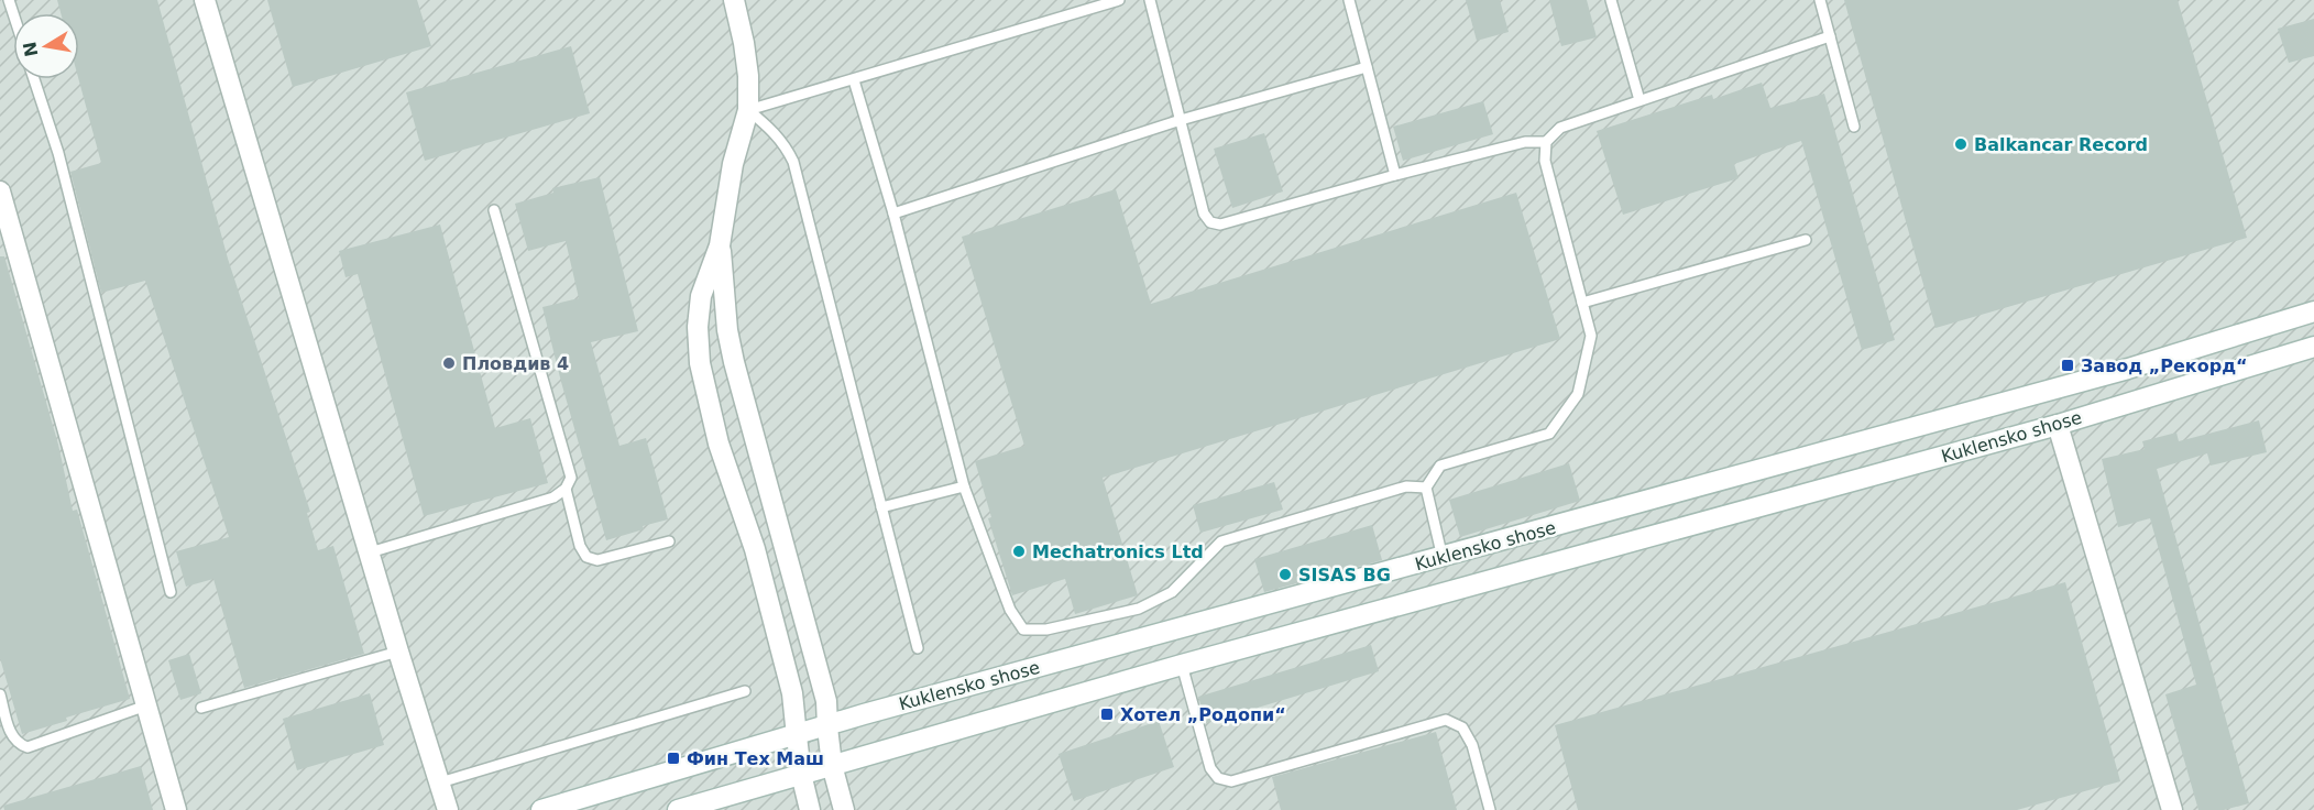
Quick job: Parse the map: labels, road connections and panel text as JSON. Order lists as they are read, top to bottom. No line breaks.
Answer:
{"streets":{"main road":["Kuklensko shose"]},"places":{"other":["Balkancar Record","Пловдив 4","Mechatronics Ltd","SISAS BG"],"transit":["Завод „Рекорд“","Хотел „Родопи“","Фин Тех Маш"]},"north":"left"}
